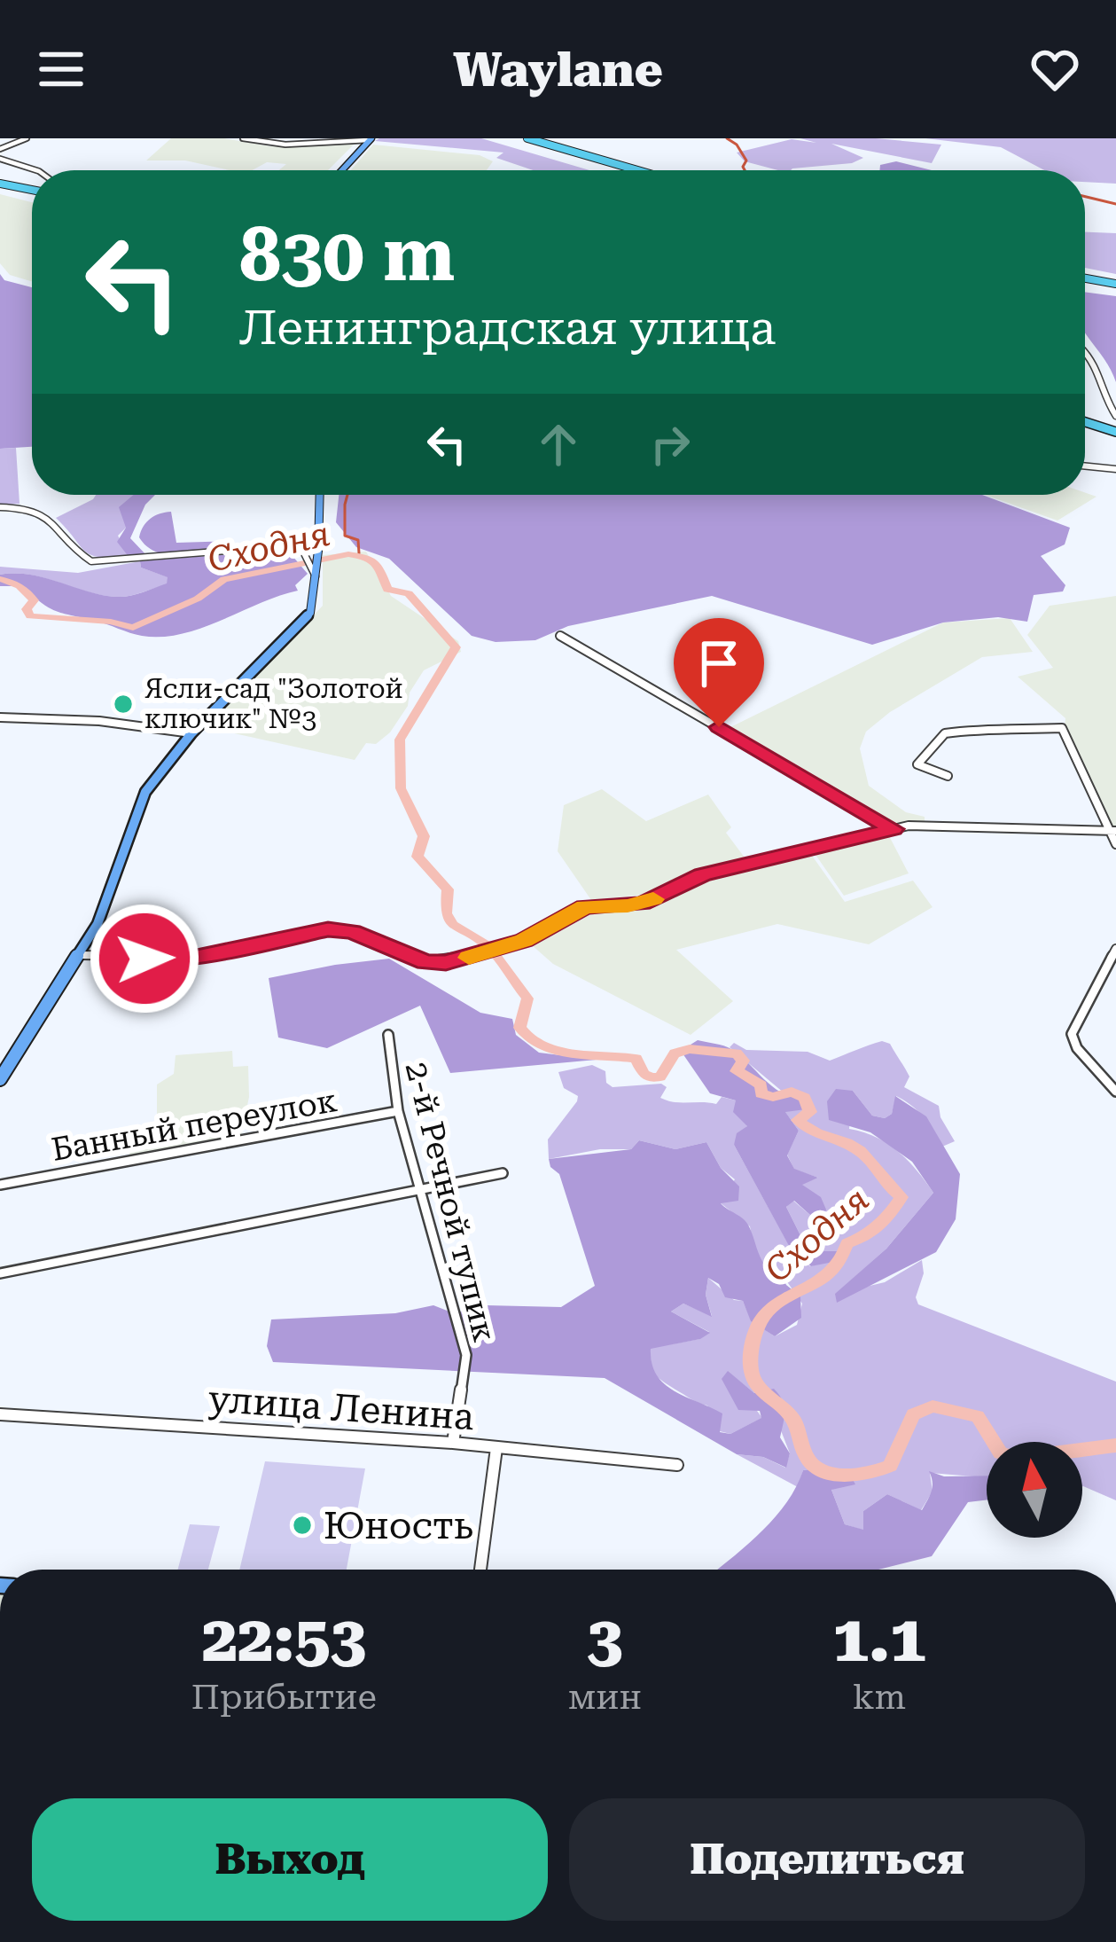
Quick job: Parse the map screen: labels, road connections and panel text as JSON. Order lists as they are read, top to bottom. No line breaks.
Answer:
{"streets":{"street":["Банный переулок","2-й Речной тупик","улица Ленина"]},"crossings":[["Банный переулок","2-й Речной тупик"],["2-й Речной тупик","улица Ленина"]],"water":["Сходня"],"places":["Ясли-сад \"Золотой ключик\" №3","Юность"],"north":"top","page":{"header":"Waylane","turn":["830 m","Ленинградская улица"],"eta":["22:53","Прибытие","3","мин","1.1","km"],"buttons":["Выход","Поделиться"]}}
